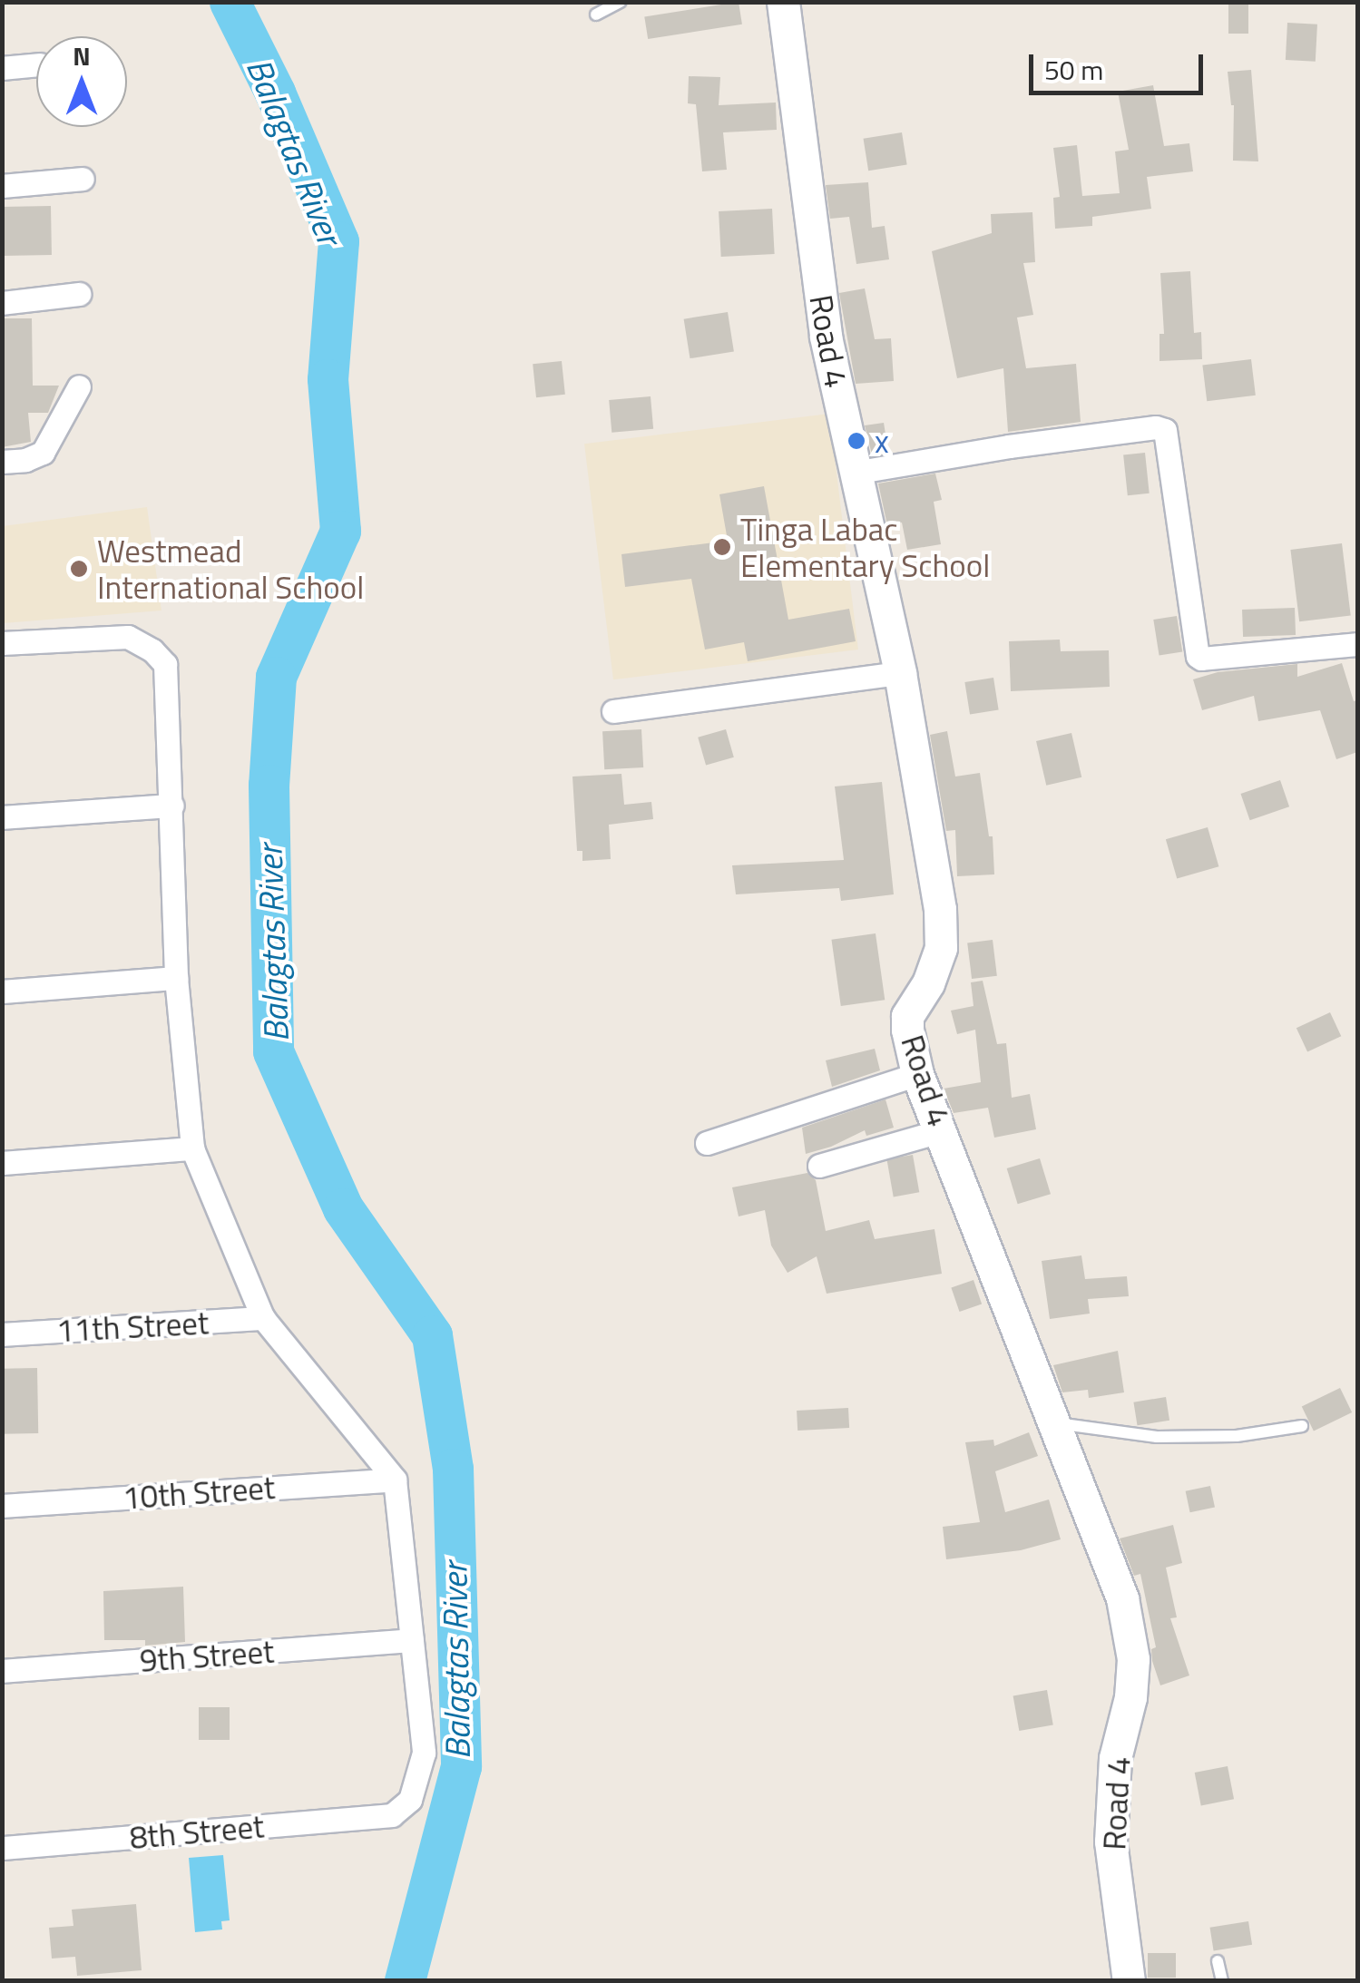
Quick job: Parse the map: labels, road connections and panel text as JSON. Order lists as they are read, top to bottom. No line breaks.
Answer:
{"streets":{"street":["Road 4","11th Street","10th Street","9th Street","8th Street"]},"crossings":[["9th Street","8th Street"]],"water":["Balagtas River"],"places":["x","Tinga Labac Elementary School","Westmead International School"],"scale_bar":"50 m","north":"top"}
